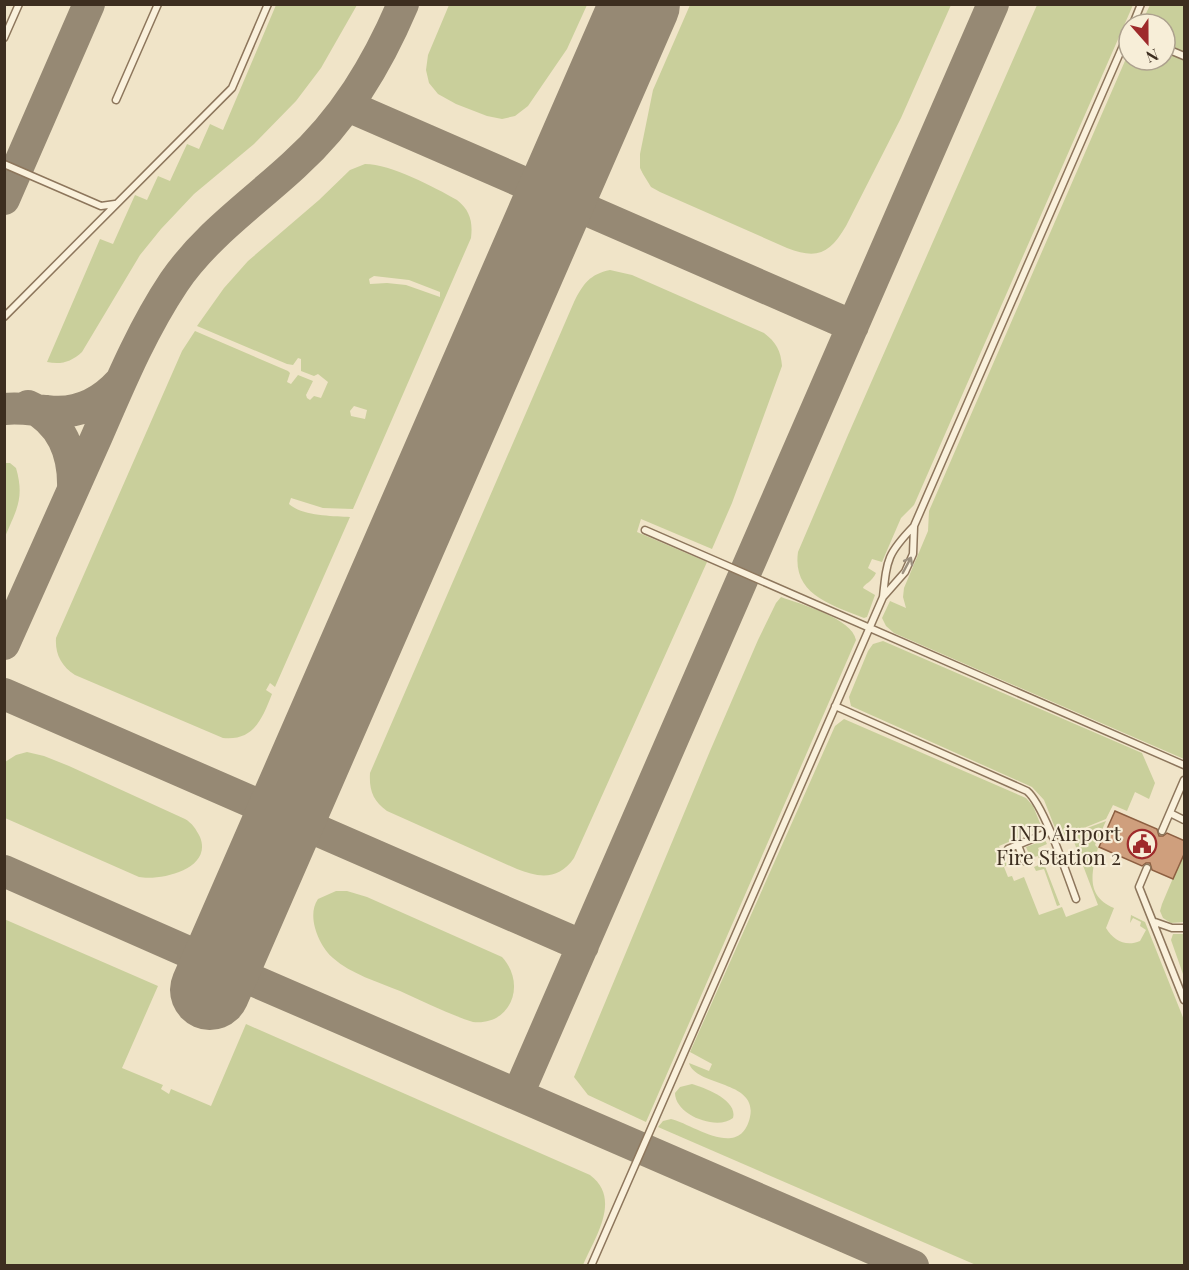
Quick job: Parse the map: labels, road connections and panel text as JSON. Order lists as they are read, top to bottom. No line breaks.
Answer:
{"places":{"public building":["IND Airport Fire Station 2"]},"north":"bottom"}
